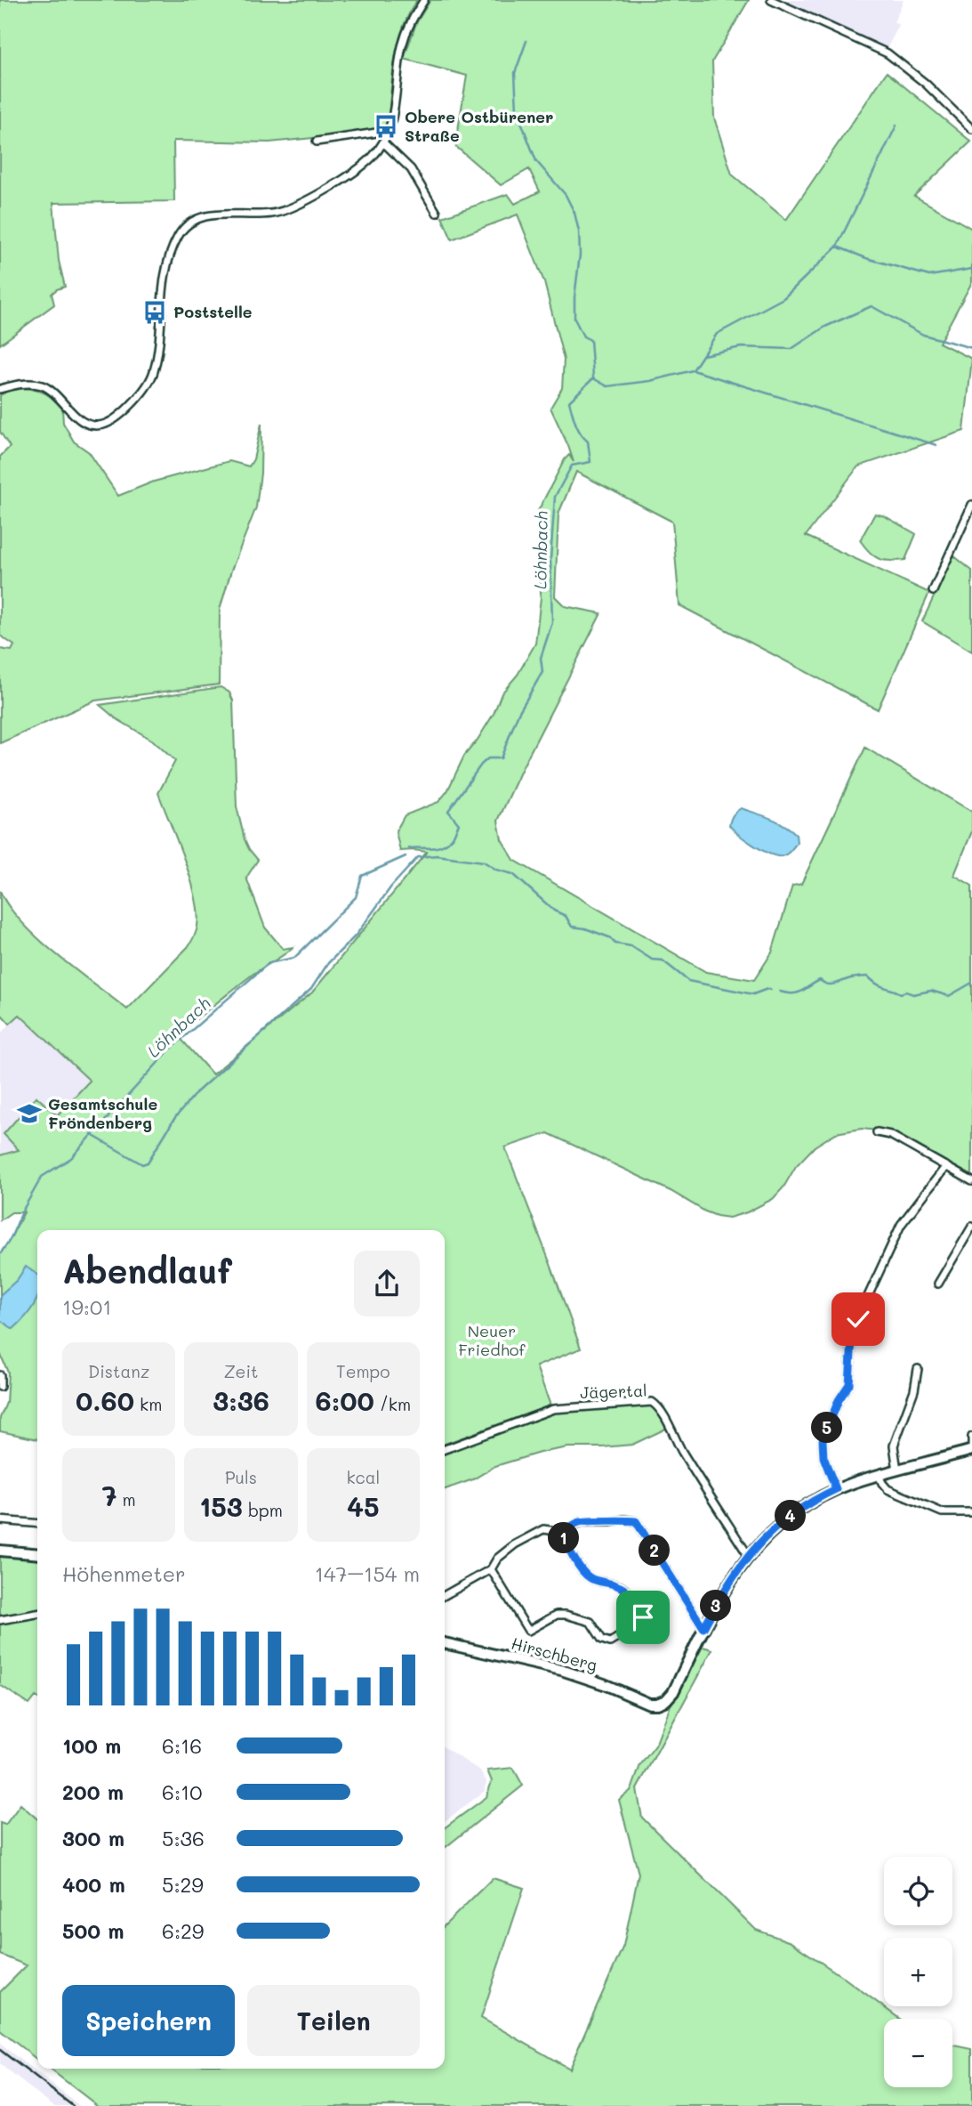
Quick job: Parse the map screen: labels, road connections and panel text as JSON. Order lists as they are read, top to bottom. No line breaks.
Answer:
{"streets":{"street":["Jägertal","Hirschberg"]},"water":["Löhnbach"],"parks":["Neuer Friedhof"],"places":{"bus stop":["Obere Ostbürener Straße","Poststelle"],"school or university":["Gesamtschule Fröndenberg"]},"page":{"heading":["Abendlauf","19:01"],"stats":[["Distanz","0.60 km"],["Zeit","3:36"],["Tempo","6:00 /km"],["7 m"],["Puls","153 bpm"],["kcal","45"]],"pins":["5","4","1","2","3"],"chart":["Höhenmeter","147–154 m"],"list":[{"name":"100 m","note":"6:16"},{"name":"200 m","note":"6:10"},{"name":"300 m","note":"5:36"},{"name":"400 m","note":"5:29"},{"name":"500 m","note":"6:29"}],"map_buttons":["+","−"],"buttons":["Speichern","Teilen"]}}
